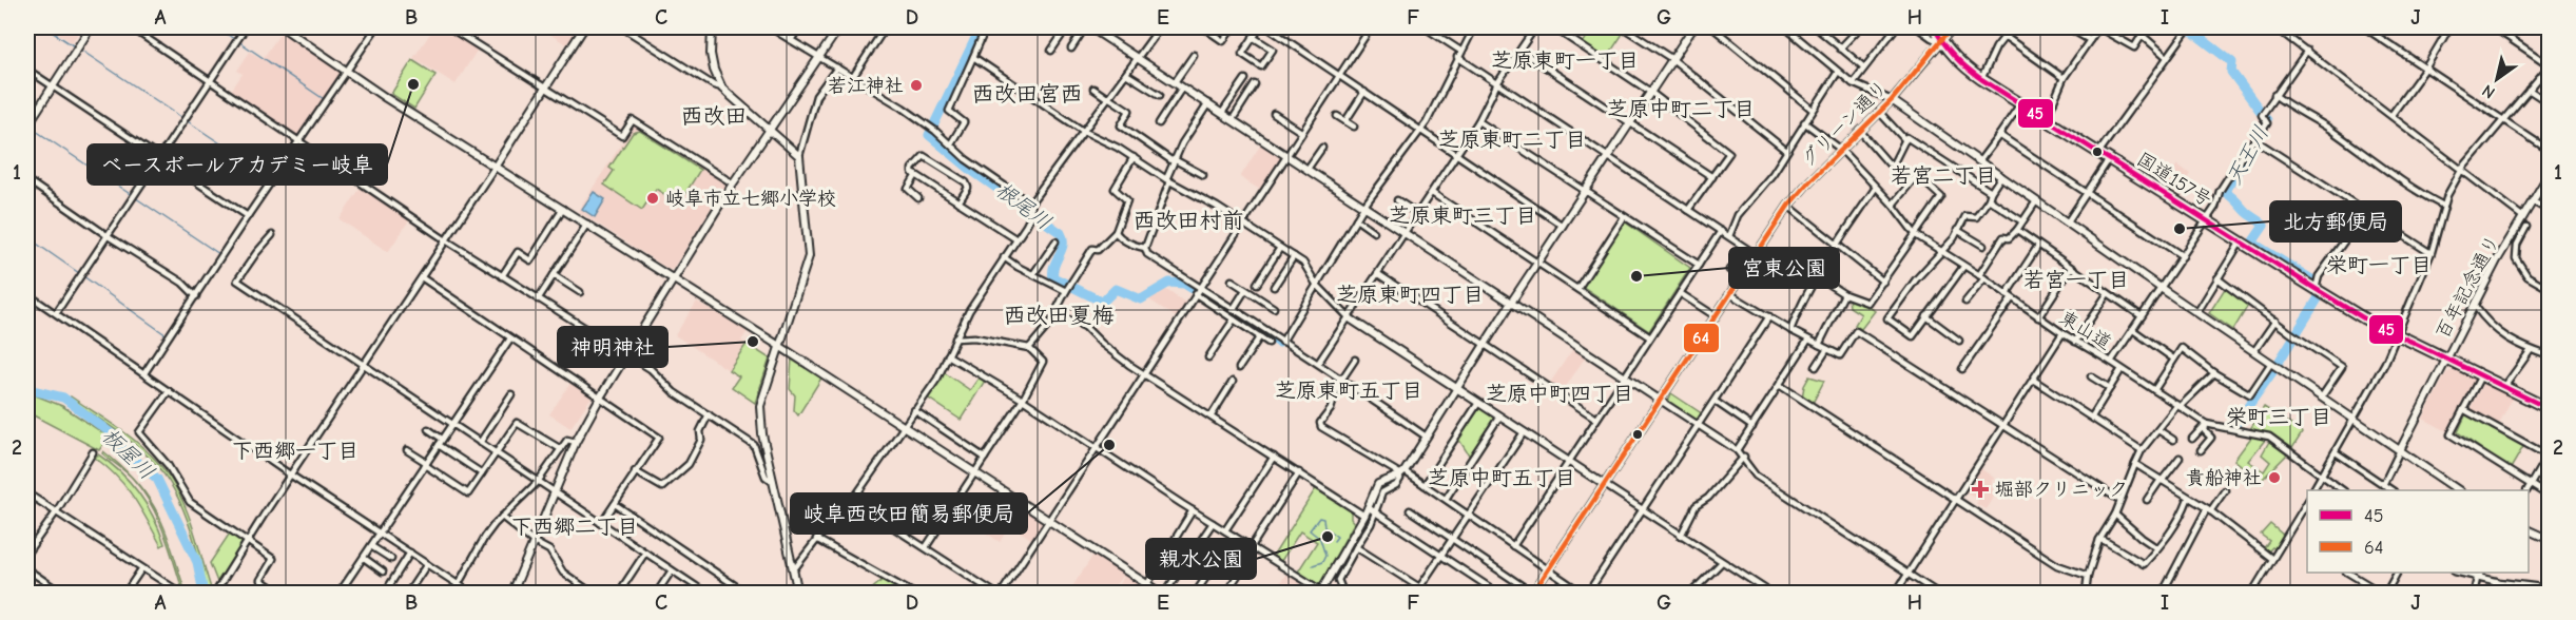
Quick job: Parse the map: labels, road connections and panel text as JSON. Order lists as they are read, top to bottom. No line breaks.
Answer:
{"streets":{"highway":["国道157号"],"street":["グリーン通り","百年記念通り","東山道"]},"crossings":[["グリーン通り","国道157号"],["グリーン通り","東山道"],["国道157号","百年記念通り"]],"districts":["芝原東町一丁目","西改田宮西","芝原中町二丁目","西改田","芝原東町二丁目","若宮二丁目","芝原東町三丁目","西改田村前","栄町一丁目","若宮一丁目","芝原東町四丁目","西改田夏梅","芝原東町五丁目","芝原中町四丁目","栄町三丁目","下西郷一丁目","芝原中町五丁目","下西郷二丁目"],"water":["天王川","根尾川","板屋川"],"places":{"other":["ベースボールアカデミー岐阜","若江神社","岐阜市立七郷小学校","北方郵便局","宮東公園","神明神社","岐阜西改田簡易郵便局","貴船神社","親水公園"],"health":["堀部クリニック"]},"lines":["transit line 45","transit line 64"],"legend":["45","64"],"north":"bottom left","grid":{"columns":["A","B","C","D","E","F","G","H","I","J"],"rows":["1","2"]}}
